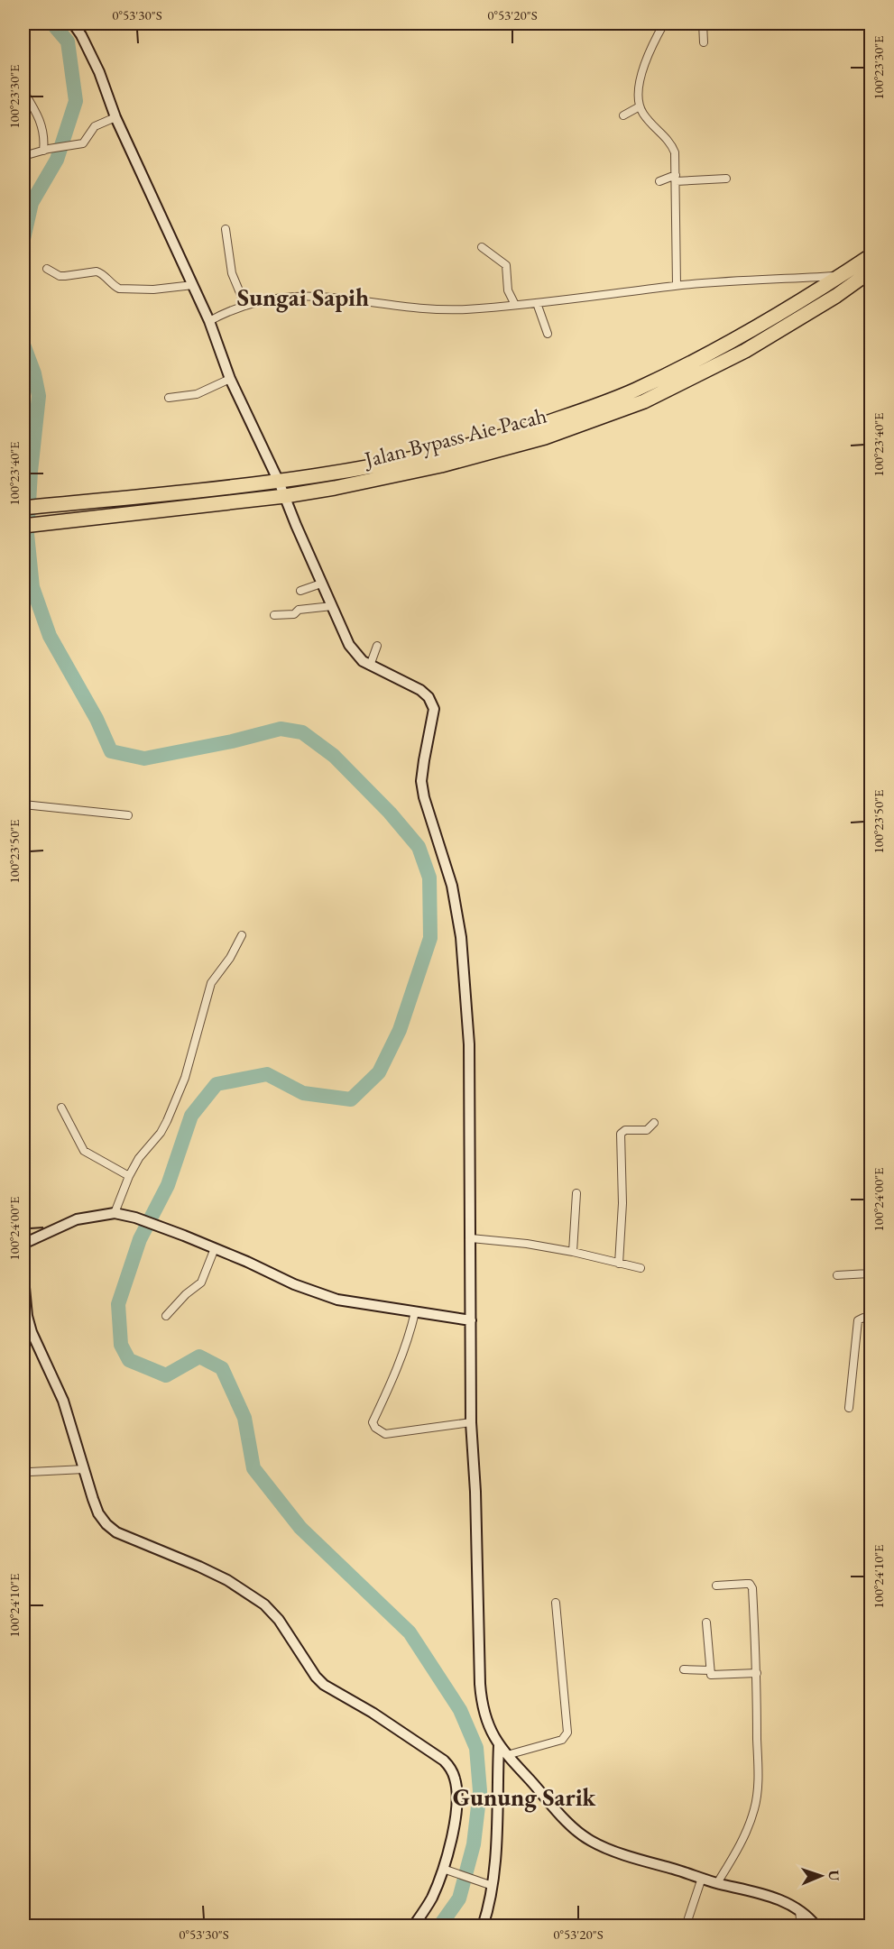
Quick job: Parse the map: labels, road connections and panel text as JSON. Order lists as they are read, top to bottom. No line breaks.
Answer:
{"streets":{"highway":["Jalan Bypass Aie Pacah"]},"districts":["Sungai Sapih","Gunung Sarik"],"north":"right","coordinates":["0°53'30\"S","0°53'20\"S","100°23'30\"E","100°23'40\"E","100°23'50\"E","100°24'00\"E","100°24'10\"E"]}
